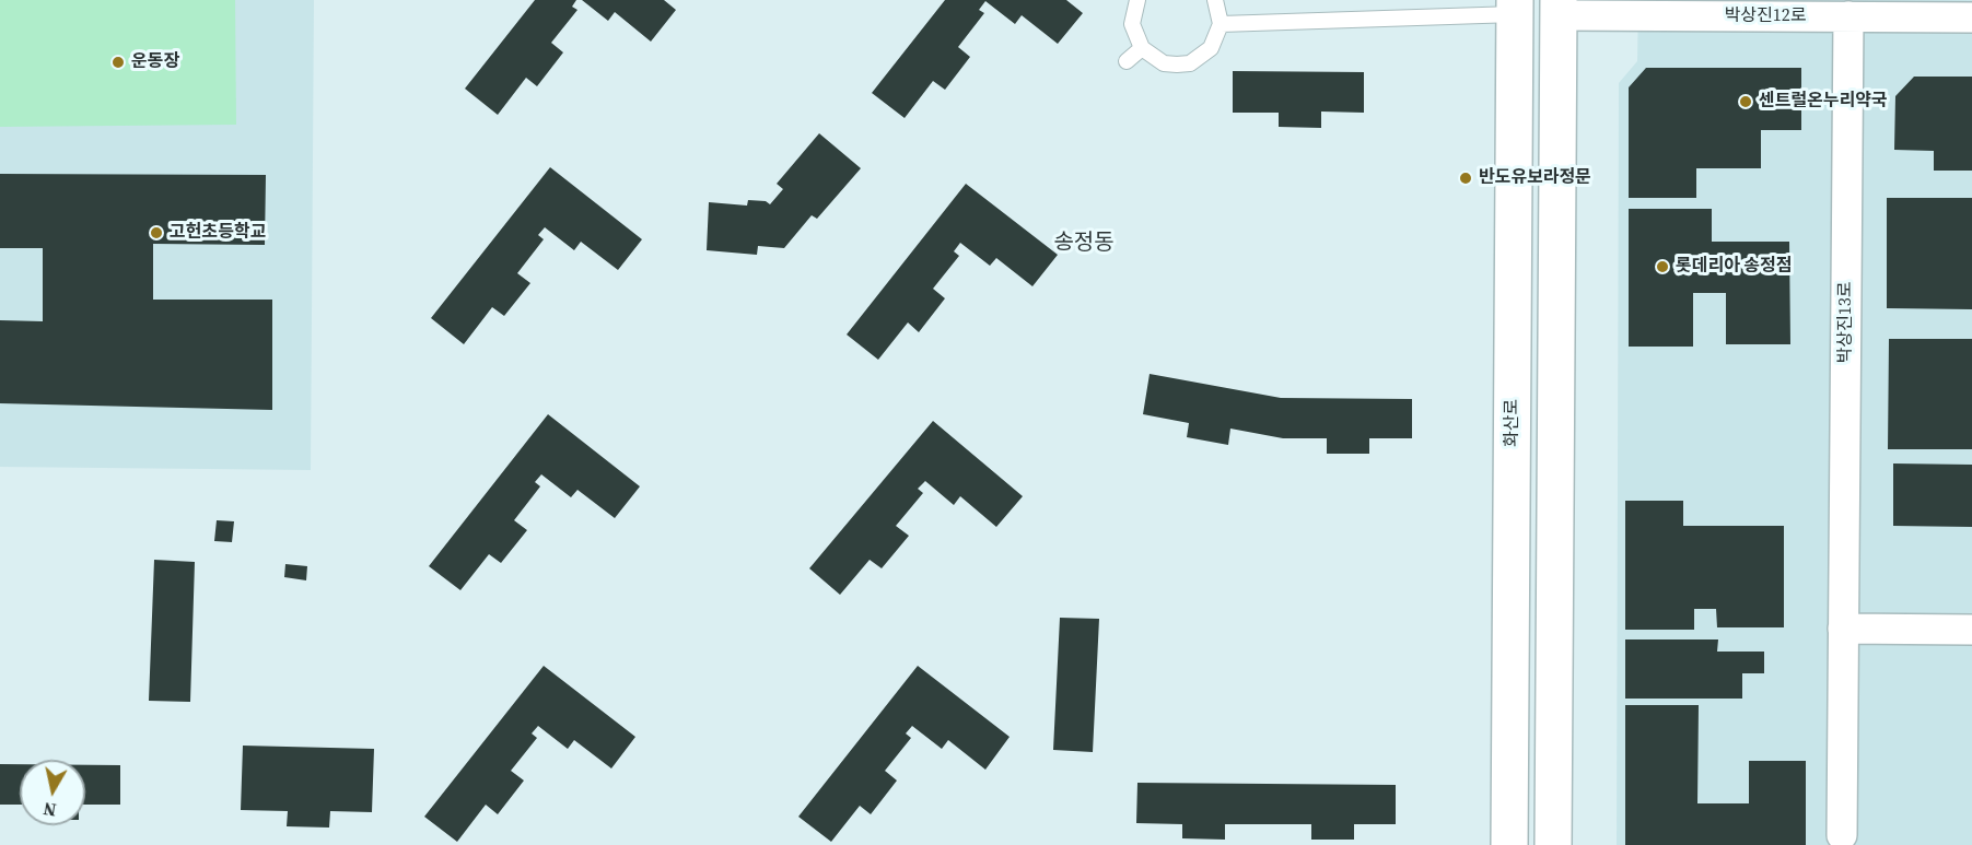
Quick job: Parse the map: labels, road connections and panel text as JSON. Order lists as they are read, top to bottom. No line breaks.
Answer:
{"streets":{"street":["박상진12로","박상진13로","화산로"]},"crossings":[["박상진12로","박상진13로"]],"districts":["송정동"],"places":["운동장","센트럴온누리약국","반도유보라정문","고헌초등학교","롯데리아 송정점"],"north":"bottom"}
